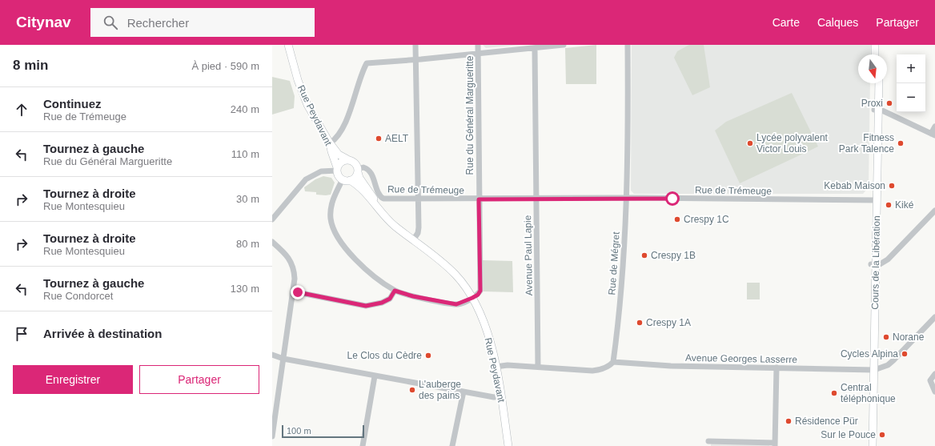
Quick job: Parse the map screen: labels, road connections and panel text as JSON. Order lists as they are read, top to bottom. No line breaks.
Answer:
{"streets":{"street":["Rue Peydavant","Rue du Général Margueritte","Rue de Trémeuge","Avenue Paul Lapie","Cours de la Libération","Rue de Mégret","Avenue Georges Lasserre"]},"crossings":[["Rue Peydavant","Rue du Général Margueritte"],["Rue Peydavant","Rue de Trémeuge"],["Rue du Général Margueritte","Rue de Trémeuge"],["Rue de Trémeuge","Avenue Paul Lapie"],["Rue de Trémeuge","Cours de la Libération"],["Rue de Trémeuge","Rue de Mégret"],["Cours de la Libération","Avenue Georges Lasserre"],["Rue de Mégret","Avenue Georges Lasserre"]],"places":["Proxi","AELT","Lycée polyvalent Victor Louis","Fitness Park Talence","Kebab Maison","Kiké","Crespy 1C","Crespy 1B","Crespy 1A","Norane","Cycles Alpina","Le Clos du Cèdre","L'auberge des pains","Central téléphonique","Résidence Pür","Sur le Pouce"],"scale_bar":"100 m","north":"bottom","page":{"header":"Citynav","search":"Rechercher","nav":["Carte","Calques","Partager"],"heading":["8 min","À pied · 590 m"],"map_buttons":["+","−"],"list":[["Continuez","Rue de Trémeuge","240 m"],["Tournez à gauche","Rue du Général Margueritte","110 m"],["Tournez à droite","Rue Montesquieu","30 m"],["Tournez à droite","Rue Montesquieu","80 m"],["Tournez à gauche","Rue Condorcet","130 m"],"Arrivée à destination"],"buttons":["Enregistrer","Partager"],"scale":"100 m"}}
